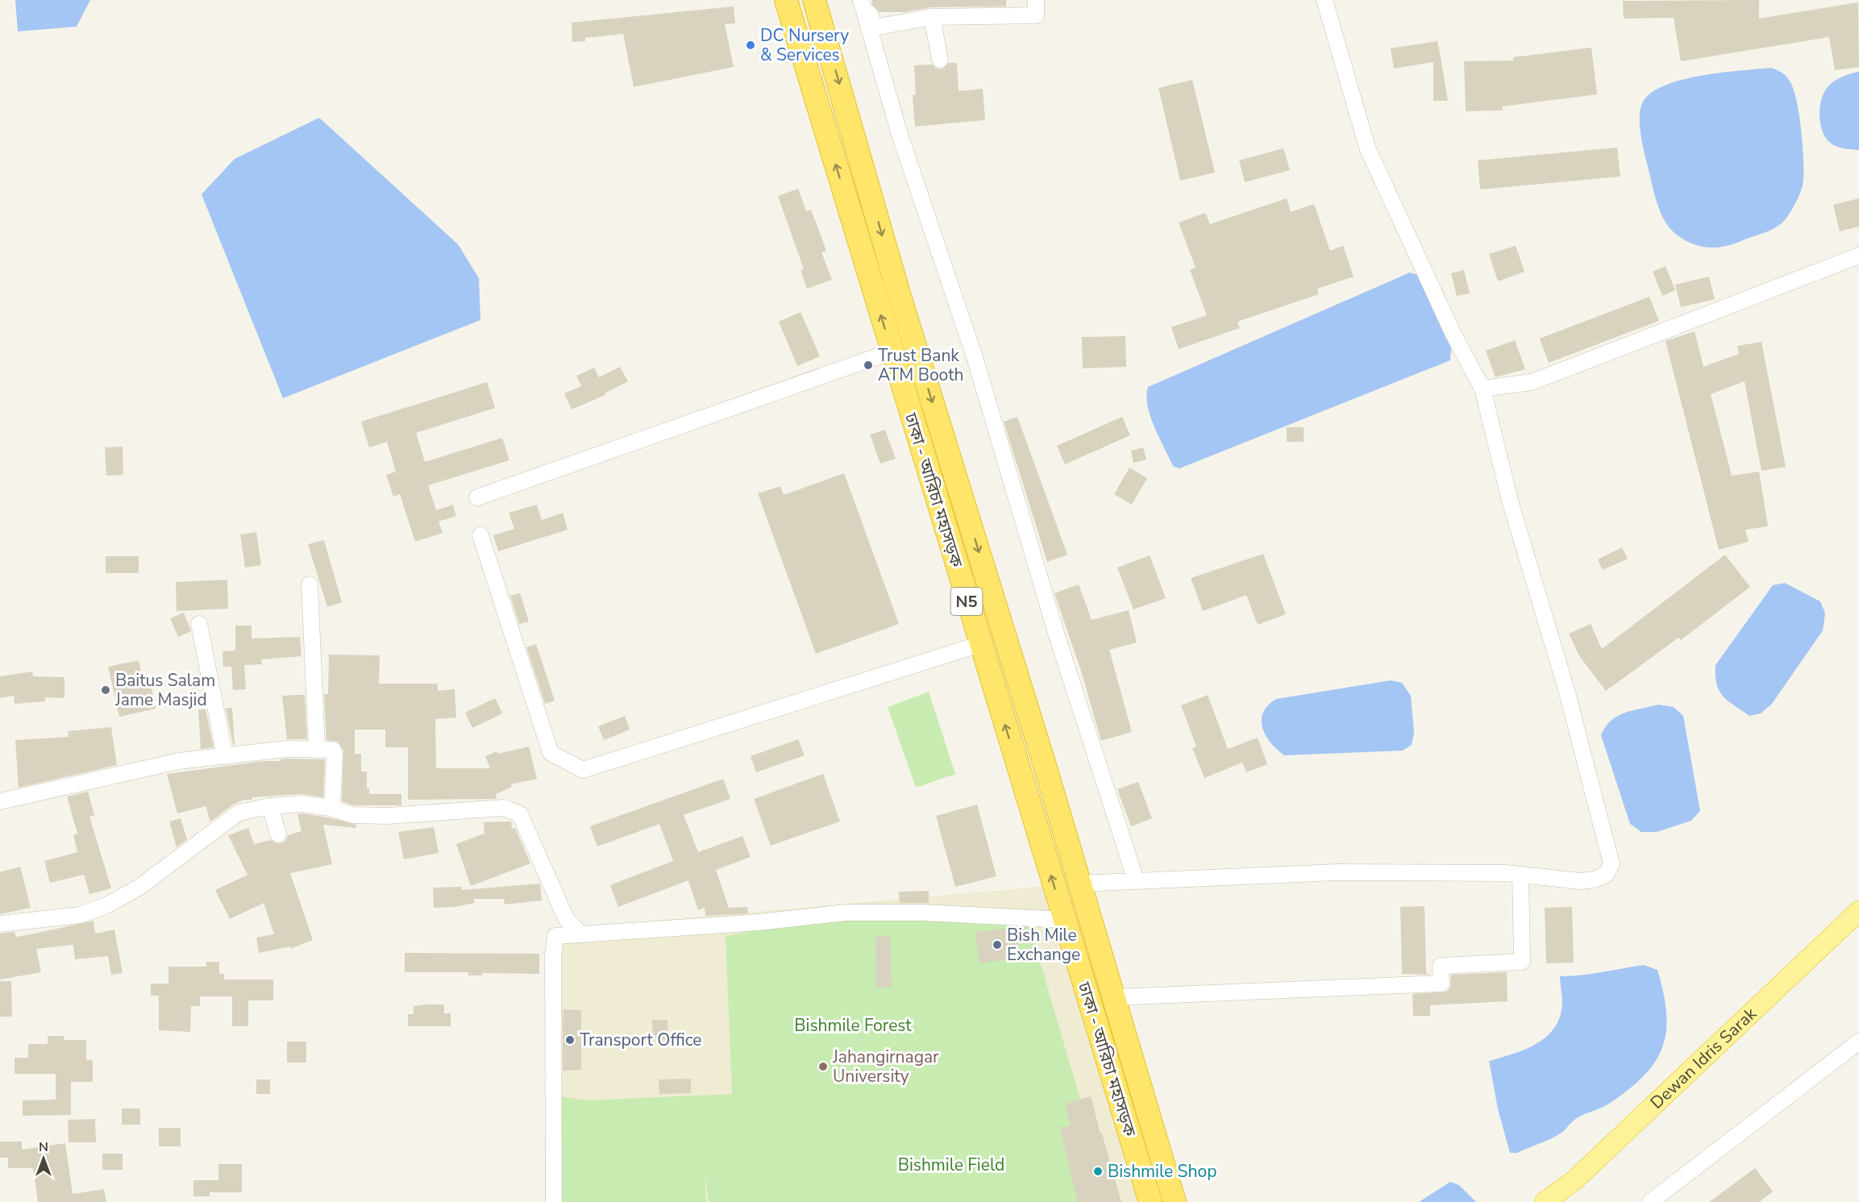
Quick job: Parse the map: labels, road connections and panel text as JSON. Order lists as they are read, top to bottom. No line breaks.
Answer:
{"streets":{"highway":["ঢাকা - আরিচা মহাসড়ক","N5"],"main road":["Dewan Idris Sarak"]},"parks":["Bishmile Forest","Bishmile Field"],"places":["DC Nursery & Services","Trust Bank ATM Booth","Baitus Salam Jame Masjid","Bish Mile Exchange","Transport Office","Jahangirnagar University","Bishmile Shop"],"north":"top"}
